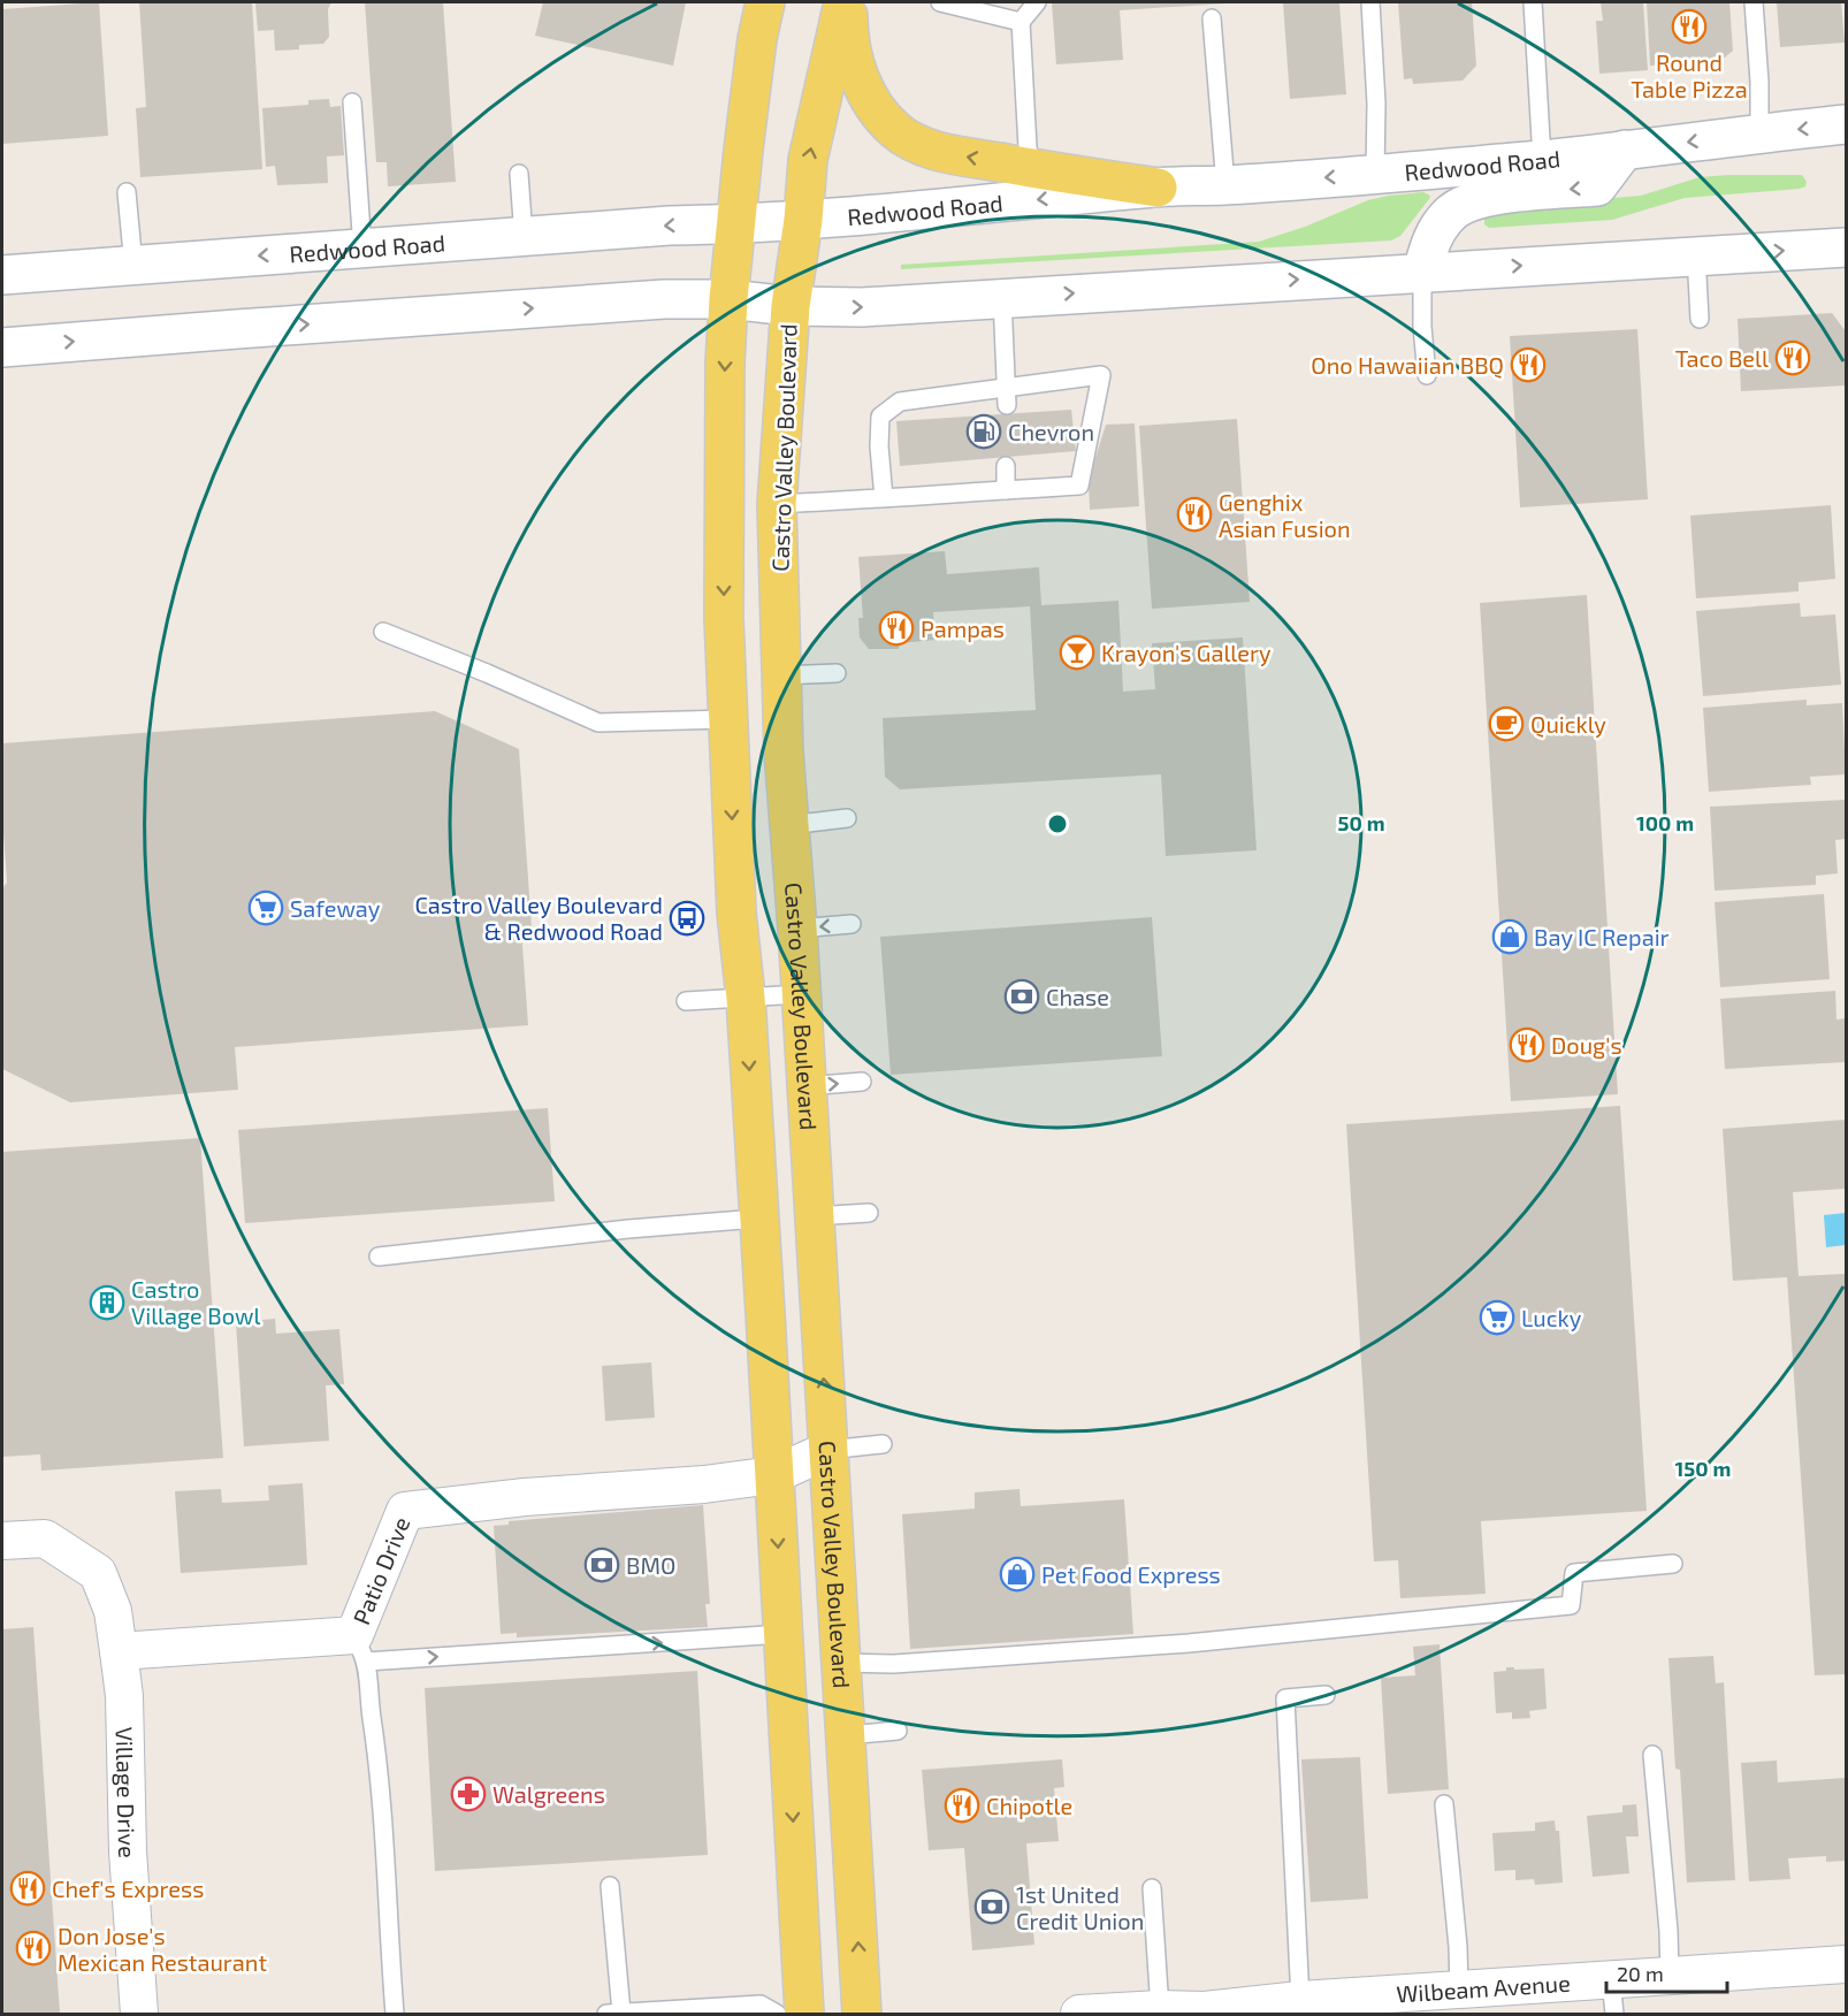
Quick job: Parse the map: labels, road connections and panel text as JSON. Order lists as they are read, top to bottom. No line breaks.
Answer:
{"streets":{"main road":["Redwood Road","Castro Valley Boulevard"],"street":["Patio Drive","Village Drive","Wilbeam Avenue"]},"crossings":[["Redwood Road","Castro Valley Boulevard"],["Castro Valley Boulevard","Patio Drive"],["Patio Drive","Village Drive"]],"places":{"restaurant":["Round Table Pizza","Taco Bell","Ono Hawaiian BBQ","Genghix Asian Fusion","Pampas","Doug's","Chipotle","Chef's Express","Don Jose's Mexican Restaurant"],"fuel station":["Chevron"],"bar":["Krayon's Gallery"],"cafe":["Quickly"],"supermarket":["Safeway","Lucky"],"bus stop":["Castro Valley Boulevard & Redwood Road"],"shop":["Bay IC Repair","Pet Food Express"],"bank":["Chase","BMO","1st United Credit Union"],"building":["Castro Village Bowl"],"pharmacy":["Walgreens"]},"scale_bar":"20 m","rings":["50 m","100 m","150 m"]}
